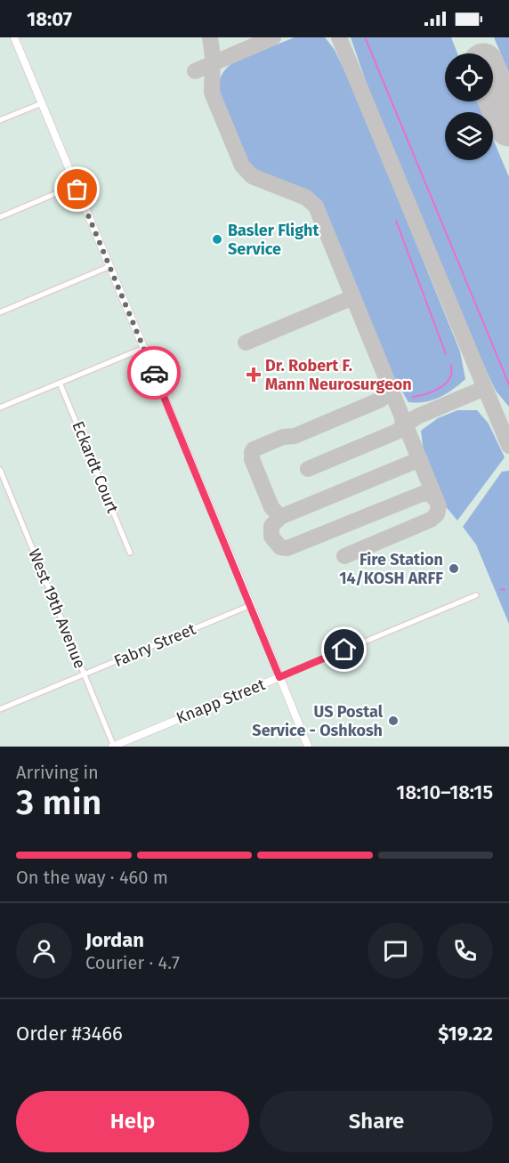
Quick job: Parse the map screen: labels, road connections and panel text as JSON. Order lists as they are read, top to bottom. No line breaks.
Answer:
{"streets":{"main road":["Knapp Street"],"street":["Eckardt Court","West 19th Avenue","Fabry Street"]},"crossings":[["West 19th Avenue","Fabry Street"],["West 19th Avenue","Knapp Street"]],"places":{"other":["Basler Flight Service","Fire Station 14/KOSH ARFF","US Postal Service - Oshkosh"],"health":["Dr. Robert F. Mann Neurosurgeon"]},"page":{"status":"18:07","heading":["3 min","Arriving in","18:10–18:15"],"panel":["Jordan","Courier · 4.7","Order #3466","$19.22"],"bar":"On the way · 460 m","buttons":["Help","Share"]}}
